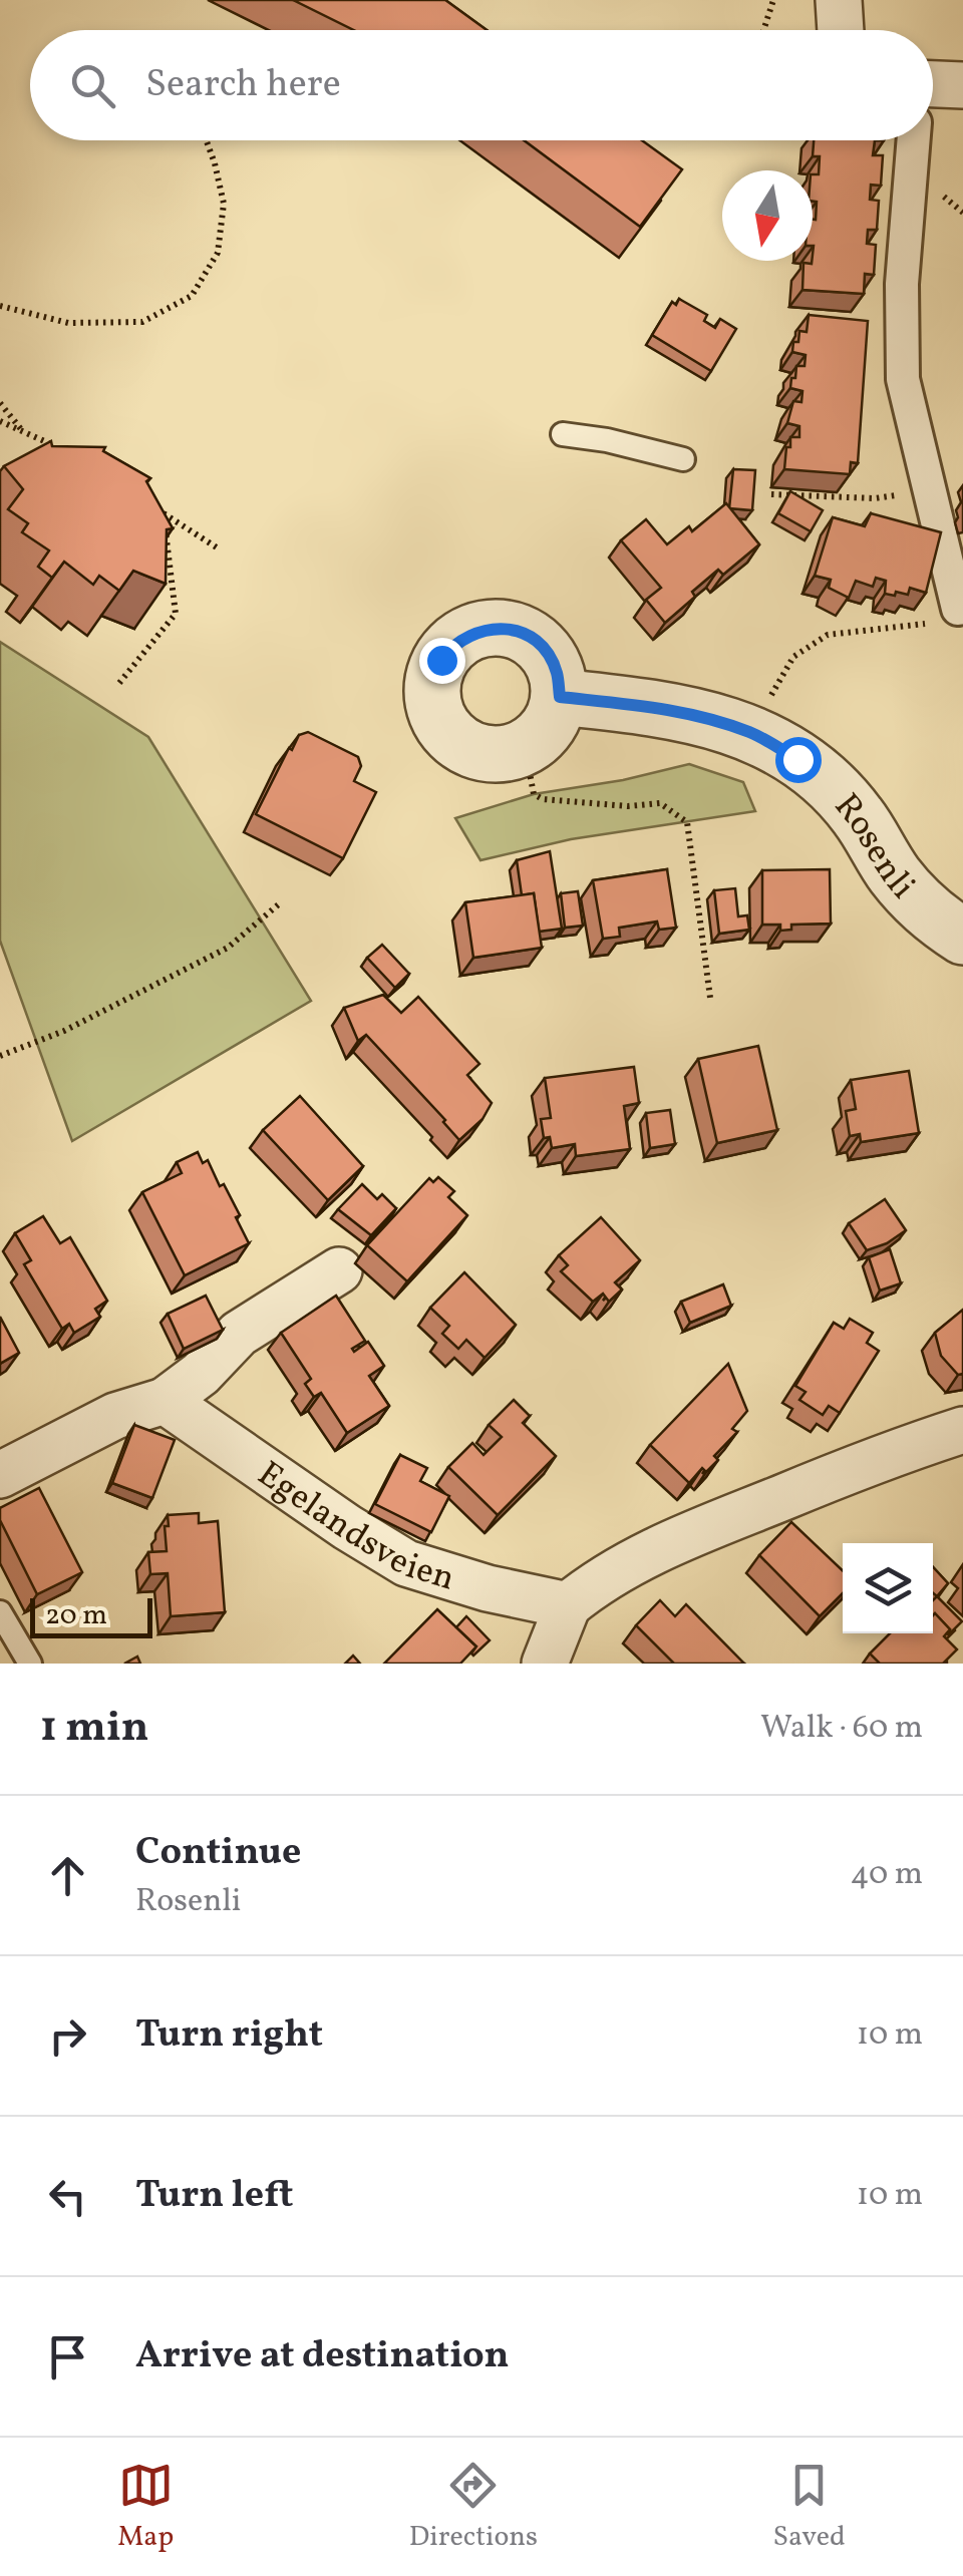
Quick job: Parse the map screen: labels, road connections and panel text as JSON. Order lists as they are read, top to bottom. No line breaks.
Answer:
{"streets":{"street":["Rosenli","Egelandsveien"]},"scale_bar":"20 m","north":"bottom","page":{"search":"Search here","scale":"20 m","heading":["1 min","Walk · 60 m"],"list":[["Continue","Rosenli","40 m"],["Turn right","10 m"],["Turn left","10 m"],"Arrive at destination"],"nav":["Map","Directions","Saved"]}}
